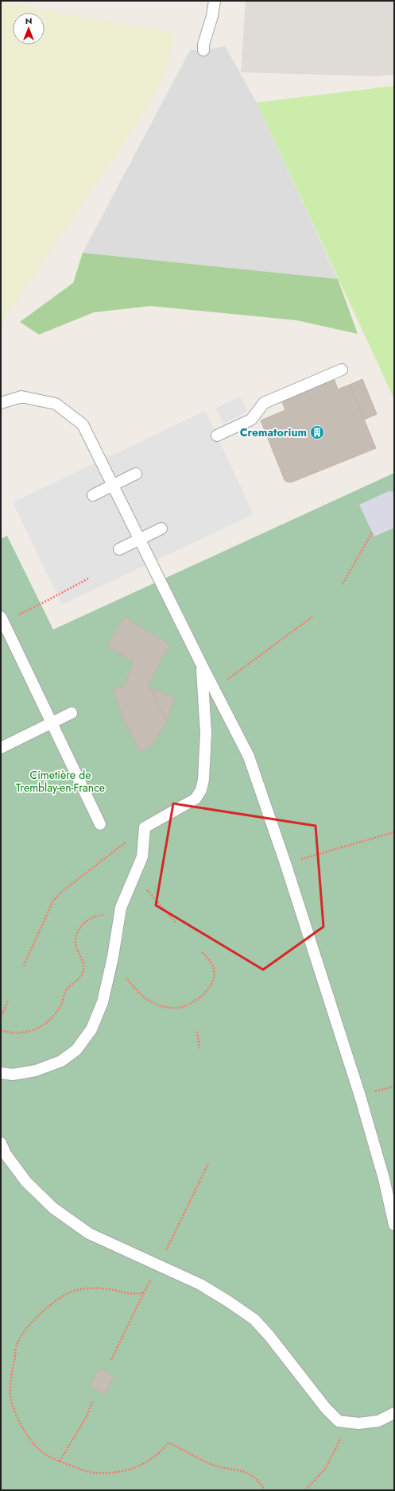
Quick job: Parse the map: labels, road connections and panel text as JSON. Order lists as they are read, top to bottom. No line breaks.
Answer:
{"parks":["Cimetière de Tremblay-en-France"],"places":{"building":["Crematorium"]},"north":"top"}
